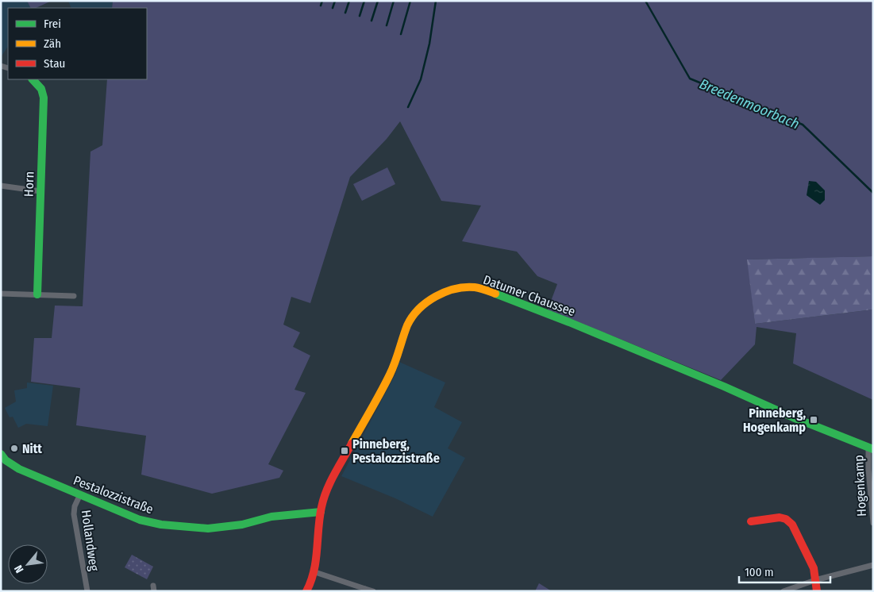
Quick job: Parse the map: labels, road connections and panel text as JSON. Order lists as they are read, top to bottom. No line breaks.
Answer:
{"streets":{"street":["Horn","Datumer Chaussee","Hogenkamp","Pestalozzistraße","Hollandweg"]},"crossings":[["Datumer Chaussee","Hogenkamp"],["Datumer Chaussee","Pestalozzistraße"],["Pestalozzistraße","Hollandweg"]],"water":["Breedenmoorbach"],"places":{"transit":["Pinneberg, Hogenkamp","Pinneberg, Pestalozzistraße"],"other":["Nitt"]},"legend":["Frei","Zäh","Stau"],"scale_bar":"100 m","north":"bottom left"}
